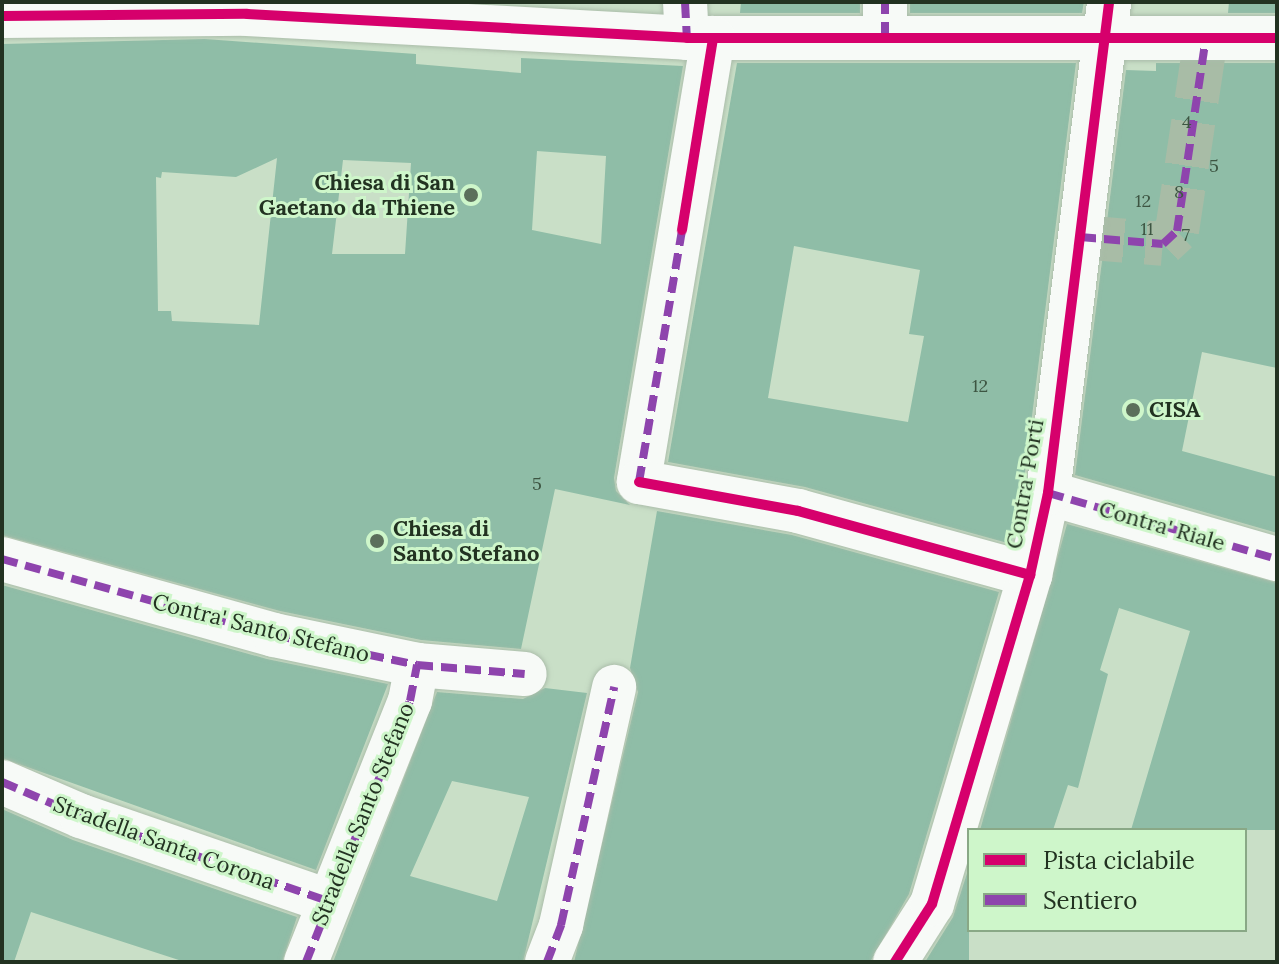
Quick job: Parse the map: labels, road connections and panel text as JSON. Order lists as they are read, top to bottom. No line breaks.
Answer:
{"streets":{"street":["Contra' Porti","Contra' Riale","Contra' Santo Stefano","Stradella Santo Stefano","Stradella Santa Corona"]},"crossings":[["Contra' Porti","Contra' Riale"],["Contra' Santo Stefano","Stradella Santo Stefano"],["Stradella Santo Stefano","Stradella Santa Corona"]],"places":["Chiesa di San Gaetano da Thiene","CISA","Chiesa di Santo Stefano"],"house_numbers":["4","5","8","12","11","7","12","5"],"legend":["Pista ciclabile","Sentiero"]}
